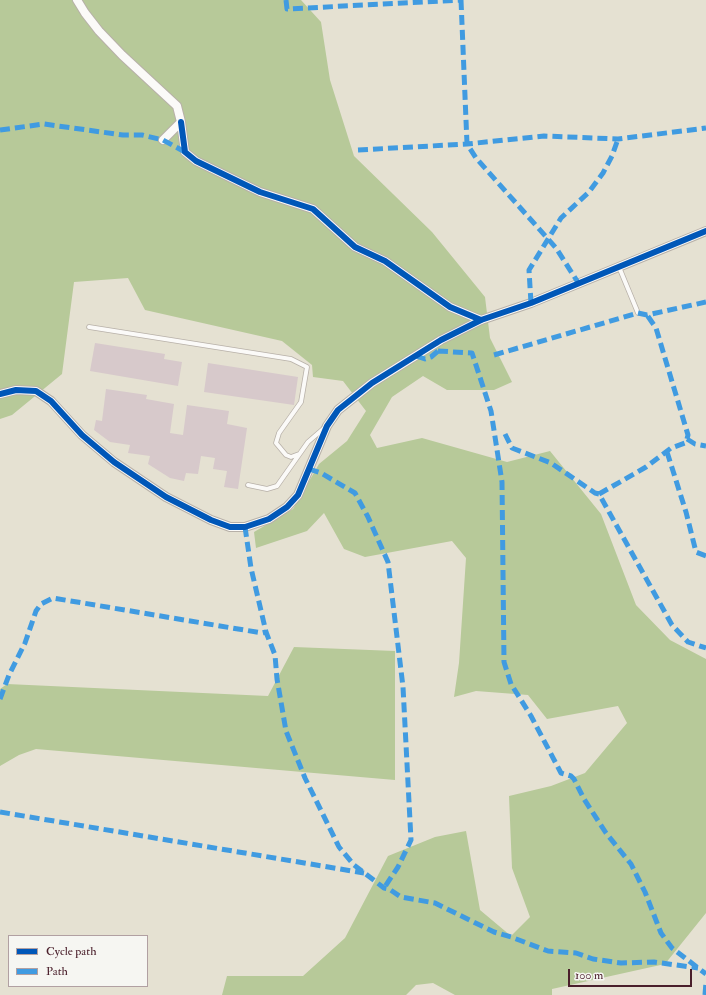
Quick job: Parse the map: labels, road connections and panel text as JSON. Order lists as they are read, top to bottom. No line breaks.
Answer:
{"legend":["Cycle path","Path"],"scale_bar":"100 m"}
